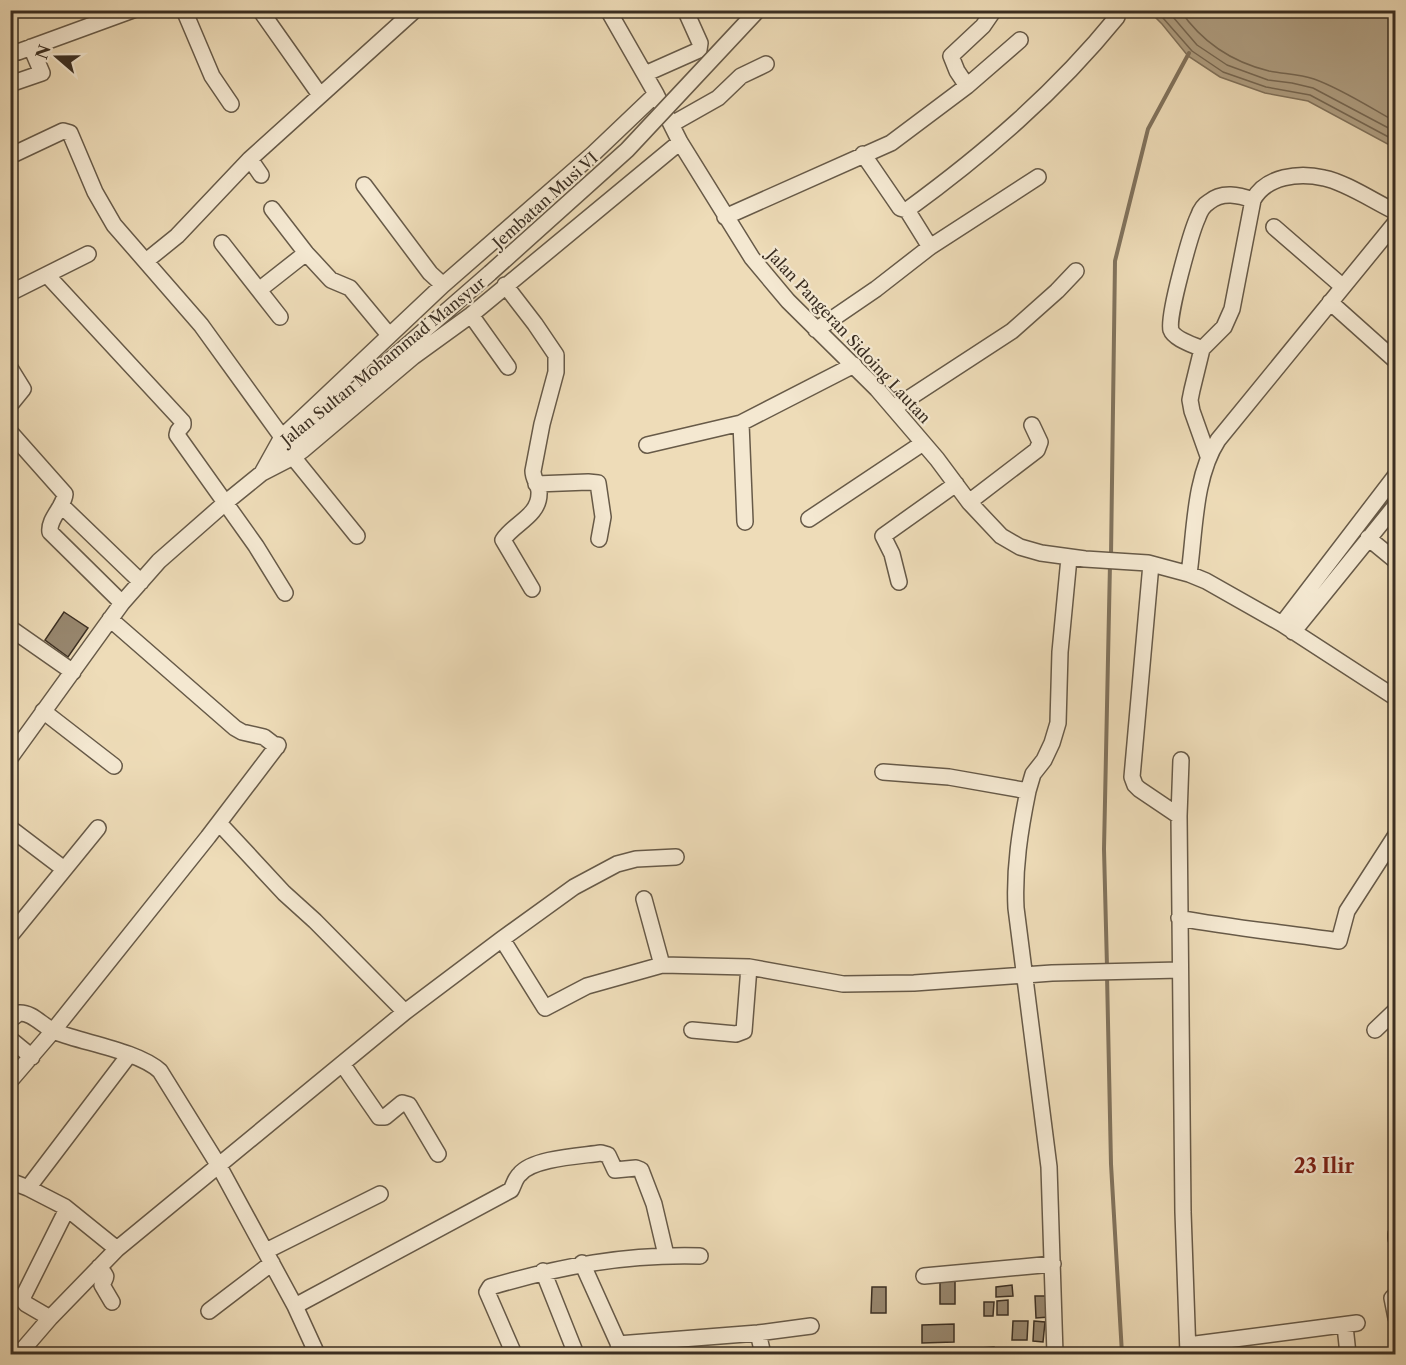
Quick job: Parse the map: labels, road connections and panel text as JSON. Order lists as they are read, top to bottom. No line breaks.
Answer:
{"streets":{"street":["Jembatan Musi VI","Jalan Pangeran Sidoing Lautan","Jalan Sultan Mohammad Mansyur"]},"crossings":[["Jembatan Musi VI","Jalan Sultan Mohammad Mansyur"],["Jalan Pangeran Sidoing Lautan","Jalan Sultan Mohammad Mansyur"]],"districts":["23 Ilir"],"north":"left"}
